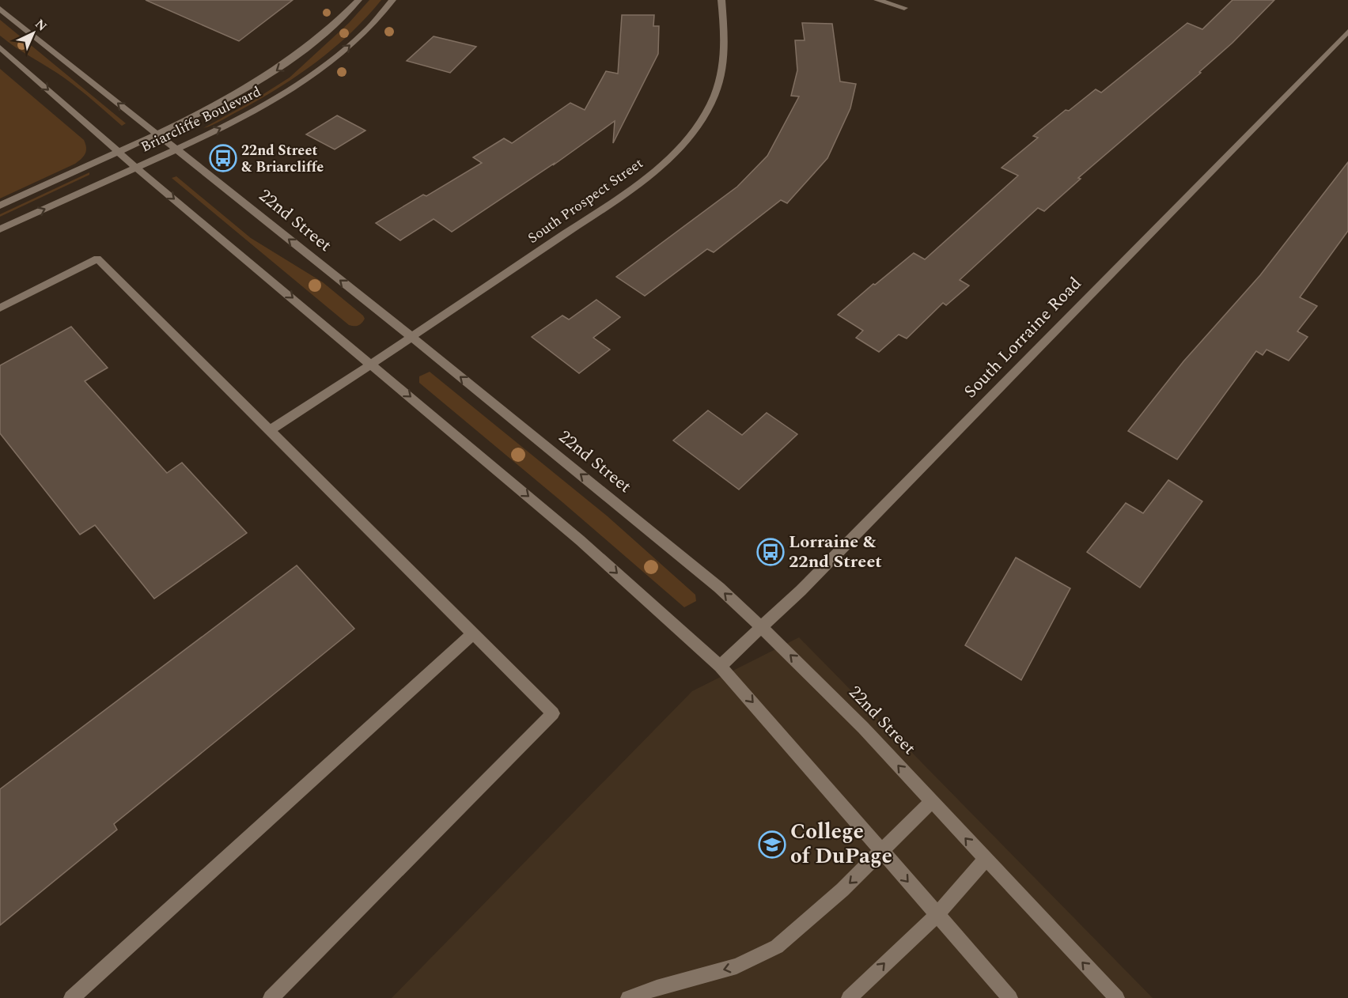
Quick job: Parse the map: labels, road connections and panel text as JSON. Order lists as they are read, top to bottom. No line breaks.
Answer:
{"streets":{"street":["Briarcliffe Boulevard","South Prospect Street","22nd Street","South Lorraine Road"]},"crossings":[["Briarcliffe Boulevard","22nd Street"],["South Prospect Street","22nd Street"],["22nd Street","South Lorraine Road"]],"places":{"bus stop":["22nd Street & Briarcliffe","Lorraine & 22nd Street"],"school or university":["College of DuPage"]},"north":"top right"}
